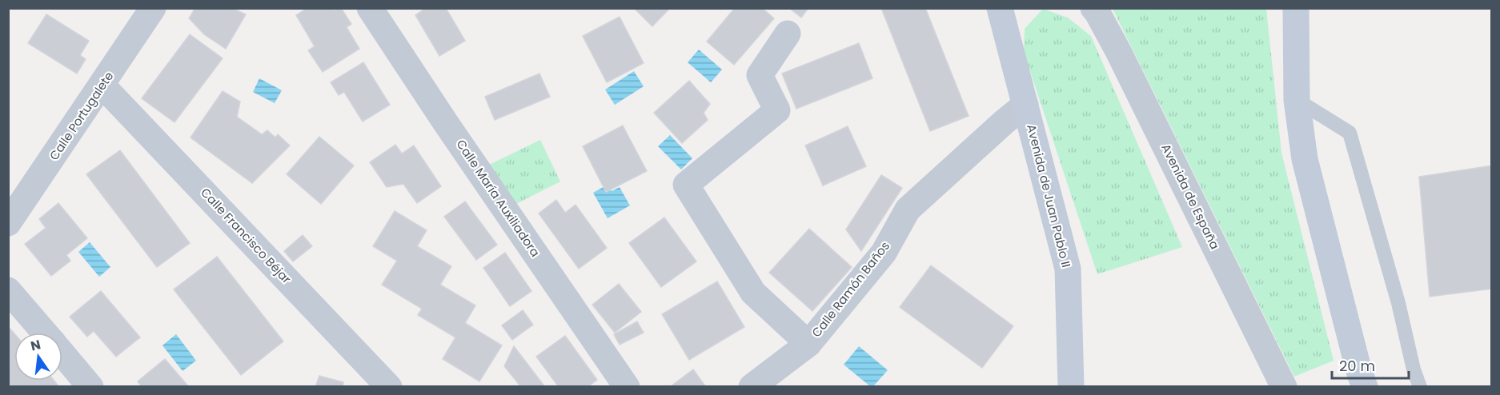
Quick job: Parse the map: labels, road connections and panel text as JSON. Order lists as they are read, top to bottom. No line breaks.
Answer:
{"streets":{"main road":["Avenida de Juan Pablo II"],"street":["Calle Portugalete","Avenida de España","Calle María Auxiliadora","Calle Francisco Béjar","Calle Ramón Baños"]},"crossings":[["Calle Portugalete","Calle Francisco Béjar"],["Avenida de Juan Pablo II","Calle Ramón Baños"]],"scale_bar":"20 m","north":"top"}
